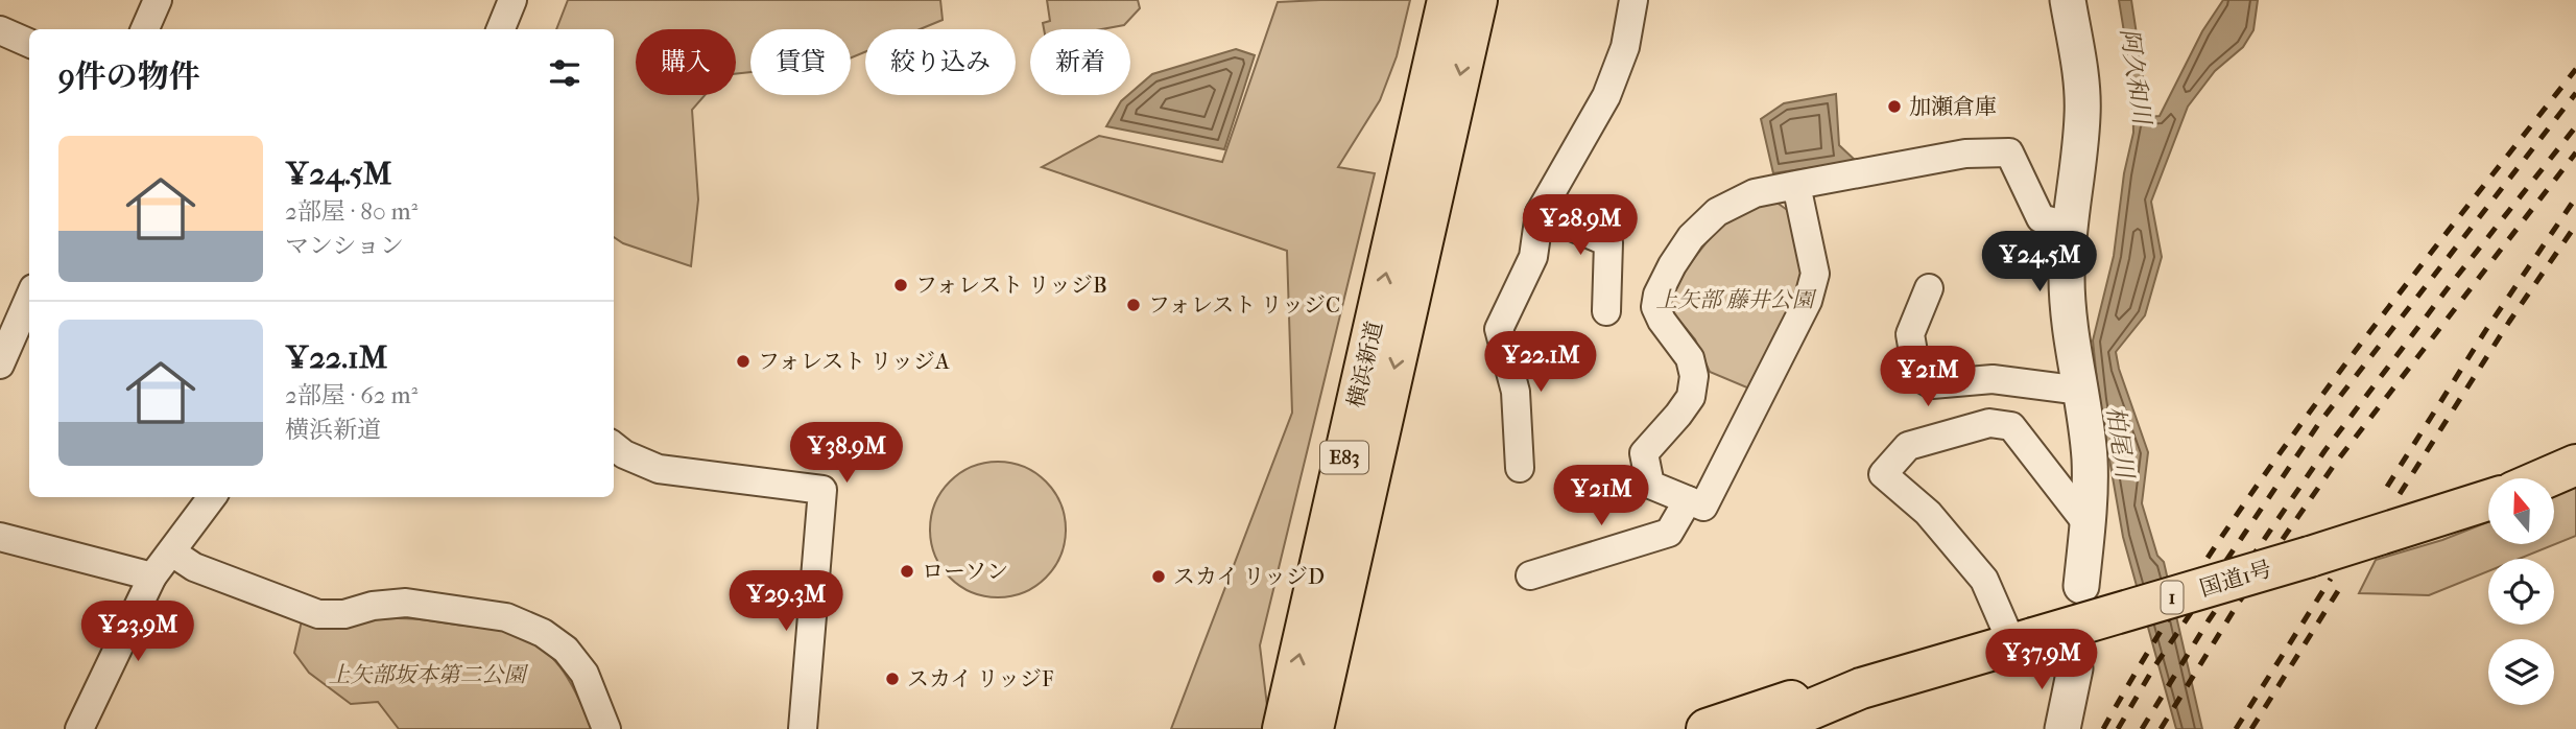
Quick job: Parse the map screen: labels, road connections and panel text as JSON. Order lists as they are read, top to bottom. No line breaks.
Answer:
{"streets":{"highway":["横浜新道","E83","国道1号","1"]},"crossings":[["国道1号","1"]],"water":["阿久和川","柏尾川"],"parks":["上矢部 藤井公園","上矢部坂本第二公園"],"places":["加瀬倉庫","フォレスト リッジB","フォレスト リッジC","フォレスト リッジA","ローソン","スカイ リッジD","スカイ リッジF"],"north":"top","page":{"chip":["購入","賃貸","絞り込み","新着"],"heading":"9件の物件","list":[{"name":"¥24.5M","note":"2部屋 · 80 m² · マンション"},{"name":"¥22.1M","note":"2部屋 · 62 m² · 横浜新道"}],"price":["¥28.9M","¥24.5M","¥22.1M","¥21M","¥38.9M","¥21M","¥29.3M","¥23.9M","¥37.9M"]}}
